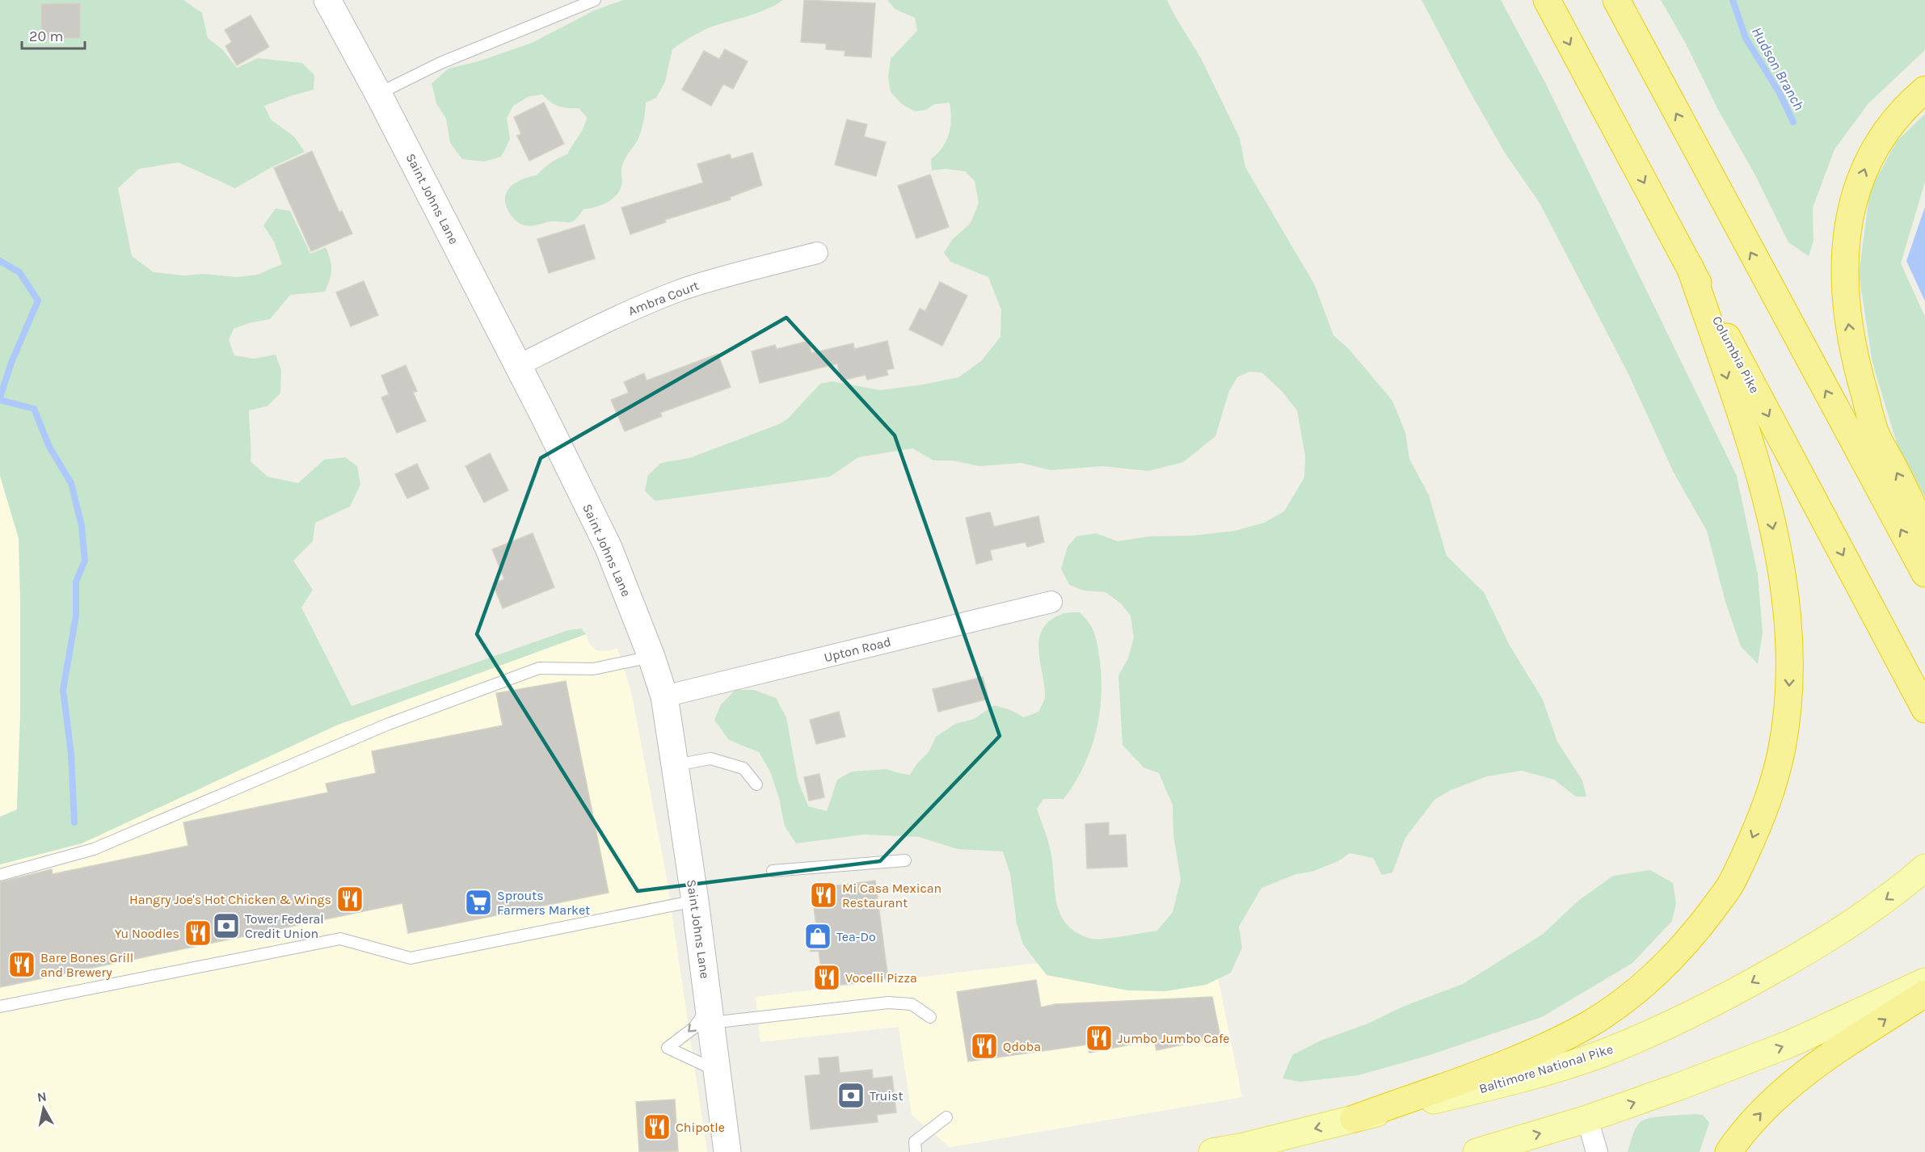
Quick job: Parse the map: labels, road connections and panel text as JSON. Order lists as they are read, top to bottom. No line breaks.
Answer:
{"streets":{"highway":["Columbia Pike"],"main road":["Baltimore National Pike"],"street":["Saint Johns Lane","Ambra Court","Upton Road"]},"crossings":[["Saint Johns Lane","Ambra Court"],["Saint Johns Lane","Upton Road"]],"water":["Hudson Branch"],"places":{"restaurant":["Mi Casa Mexican Restaurant","Hangry Joe's Hot Chicken & Wings","Yu Noodles","Bare Bones Grill and Brewery","Vocelli Pizza","Jumbo Jumbo Cafe","Qdoba","Chipotle"],"supermarket":["Sprouts Farmers Market"],"bank":["Tower Federal Credit Union","Truist"],"shop":["Tea-Do"]},"scale_bar":"20 m","north":"top"}
